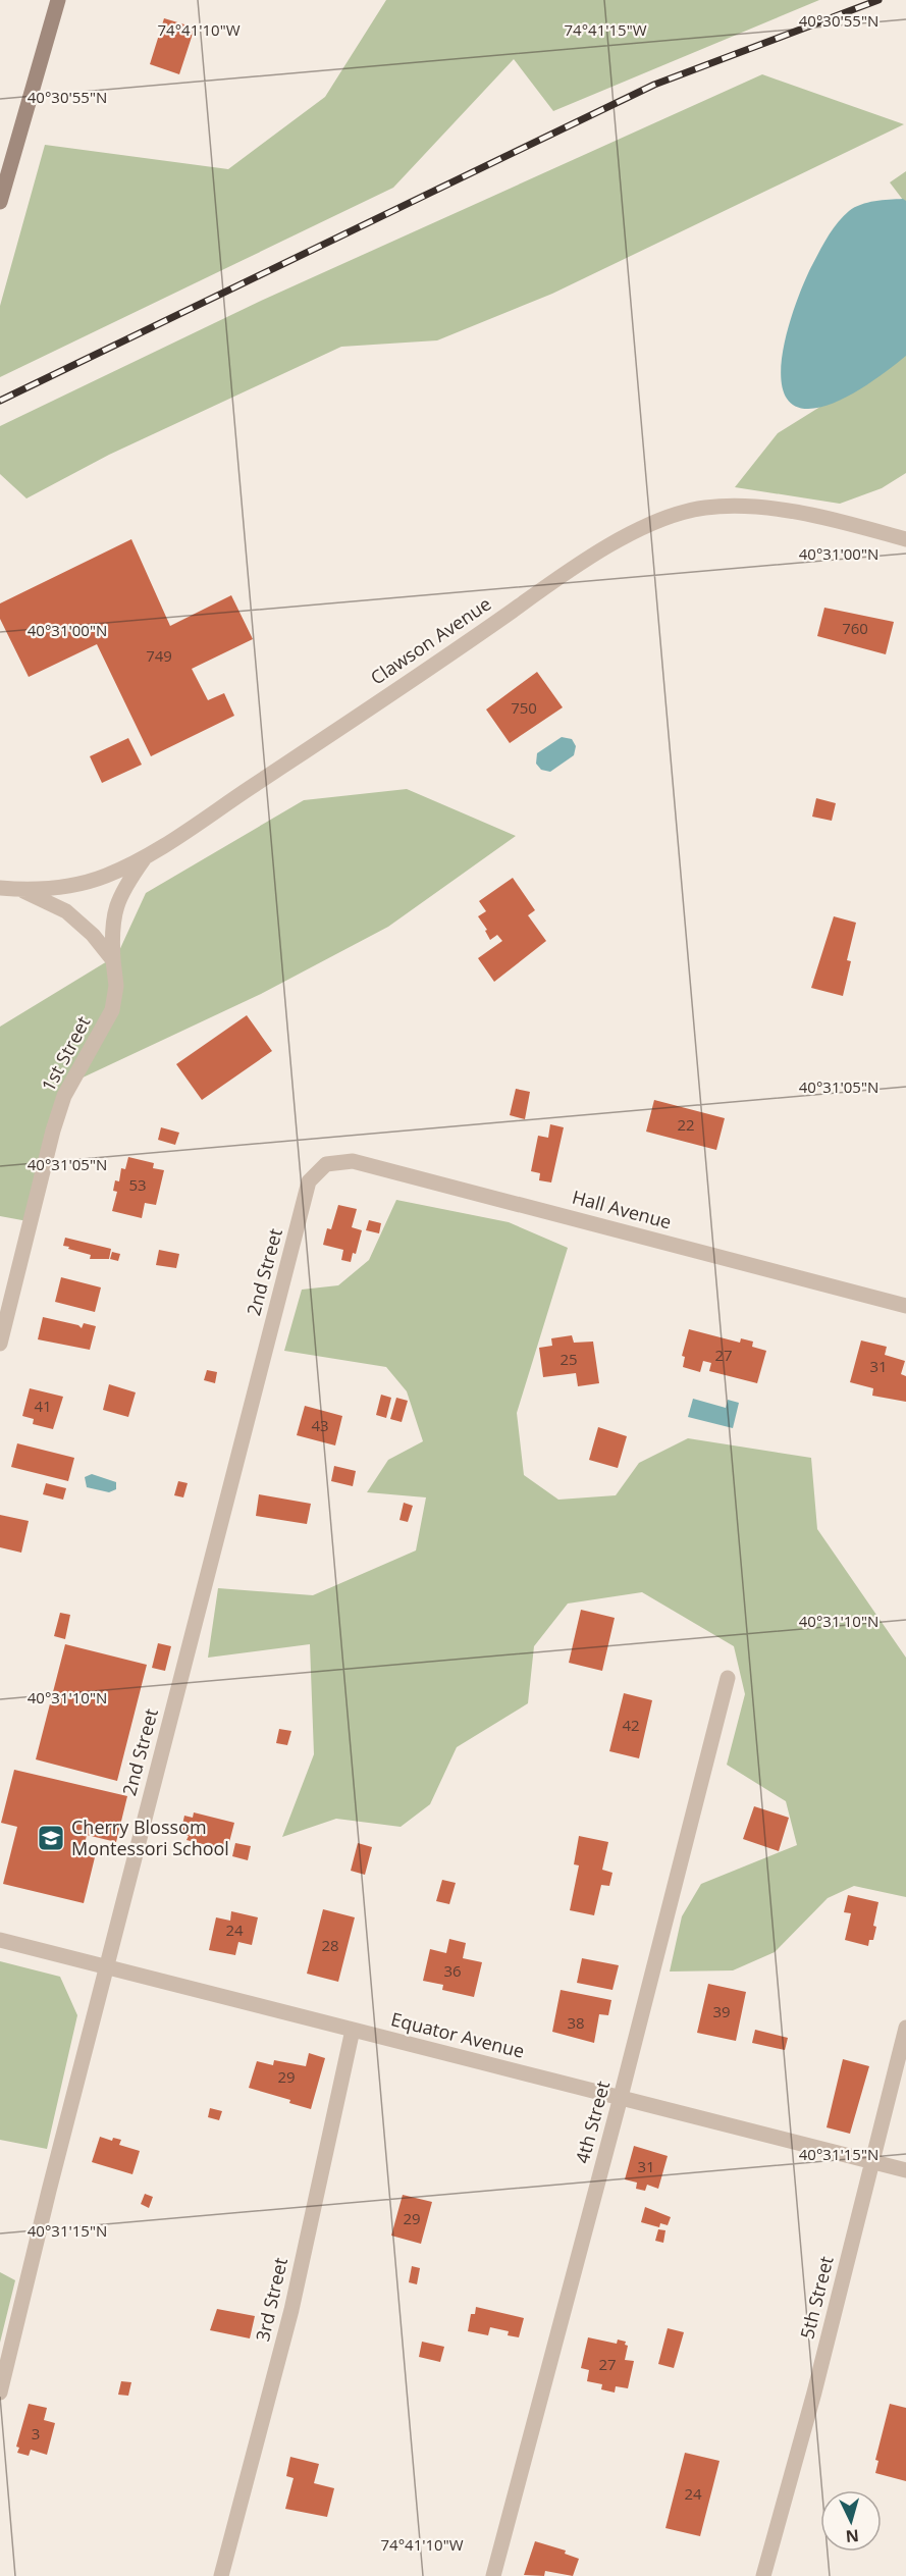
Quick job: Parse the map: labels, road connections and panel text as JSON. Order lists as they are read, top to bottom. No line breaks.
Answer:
{"streets":{"street":["Clawson Avenue","1st Street","Hall Avenue","2nd Street","Equator Avenue","4th Street","5th Street","3rd Street"]},"crossings":[["Clawson Avenue","1st Street"],["Hall Avenue","2nd Street"],["2nd Street","Equator Avenue"],["Equator Avenue","4th Street"],["Equator Avenue","5th Street"],["Equator Avenue","3rd Street"]],"places":{"school or university":["Cherry Blossom Montessori School"]},"house_numbers":["760","749","750","22","53","27","25","31","41","43","42","24","28","36","39","38","29","31","29","27","3","24"],"north":"bottom","coordinates":["40°30'55\"N","74°41'10\"W","74°41'15\"W","40°31'00\"N","40°31'05\"N","40°31'10\"N","40°31'15\"N"]}
